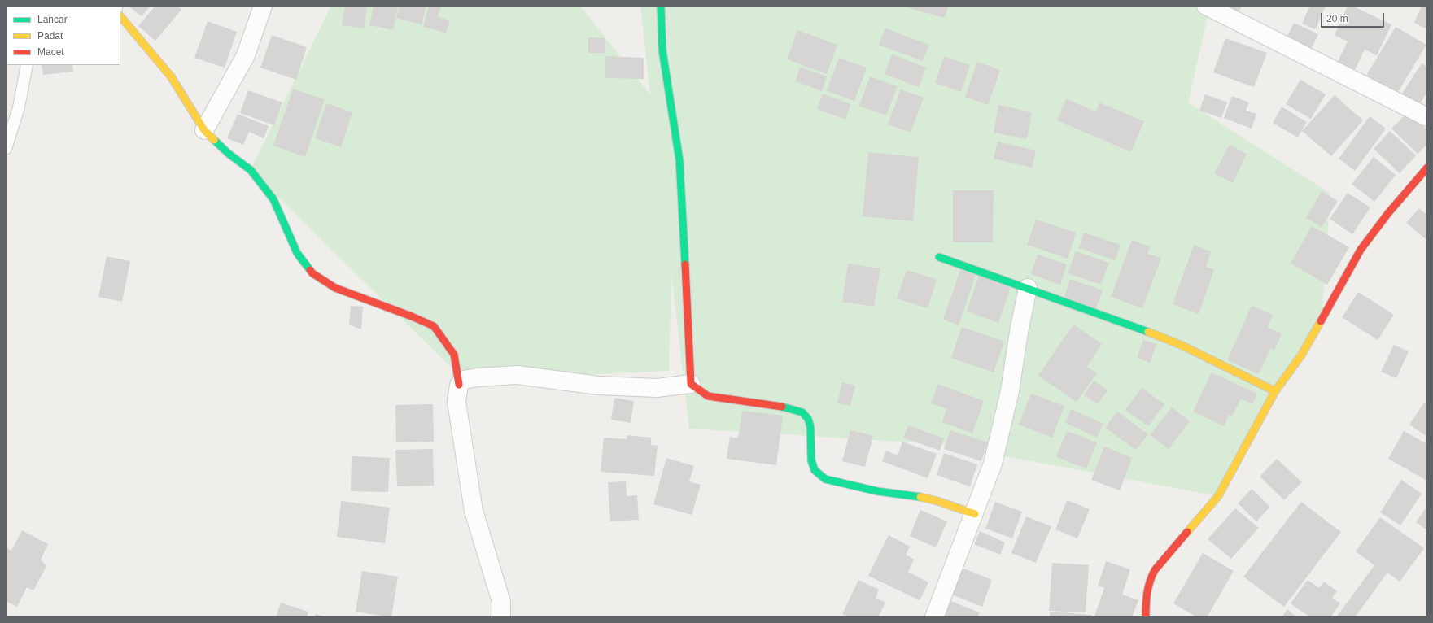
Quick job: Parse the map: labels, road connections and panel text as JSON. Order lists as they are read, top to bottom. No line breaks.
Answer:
{"legend":["Lancar","Padat","Macet"],"scale_bar":"20 m"}
